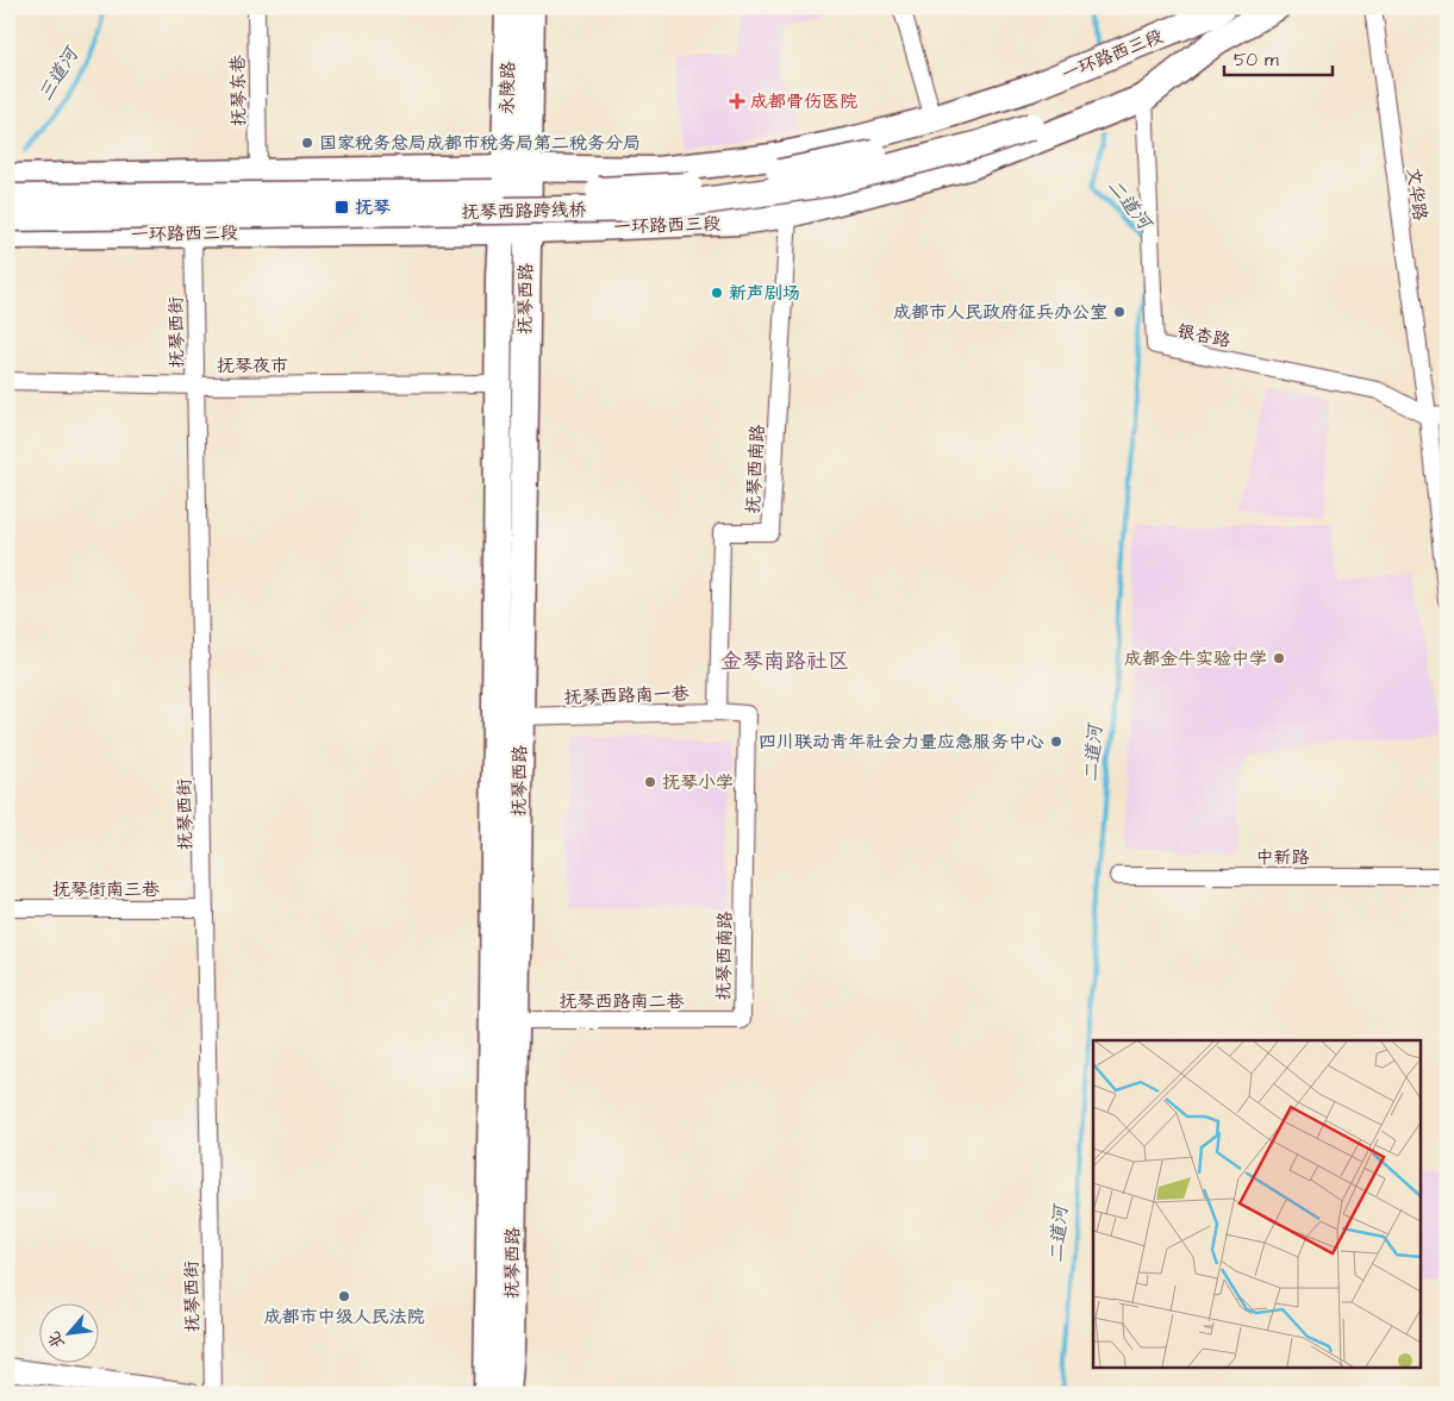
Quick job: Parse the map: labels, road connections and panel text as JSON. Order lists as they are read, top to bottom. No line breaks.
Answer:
{"streets":{"main road":["一环路西三段","永陵路","抚琴西路跨线桥","抚琴西路"],"street":["抚琴东巷","文华路","抚琴西街","银杏路","抚琴夜市","抚琴西南路","抚琴西路南一巷","中新路","抚琴街南三巷","抚琴西路南二巷"]},"crossings":[["一环路西三段","永陵路"],["一环路西三段","抚琴东巷"],["一环路西三段","抚琴西路"],["一环路西三段","抚琴西街"],["一环路西三段","银杏路"],["一环路西三段","抚琴西南路"],["永陵路","抚琴西路"],["文华路","银杏路"],["抚琴西路","抚琴夜市"],["抚琴西路","抚琴西路南一巷"],["抚琴西路","抚琴西路南二巷"],["抚琴西街","抚琴夜市"],["抚琴西街","抚琴街南三巷"],["抚琴西南路","抚琴西路南一巷"],["抚琴西南路","抚琴西路南二巷"]],"districts":["金琴南路社区"],"water":["三道河","二道河"],"places":{"health":["成都骨伤医院"],"other":["国家税务总局成都市税务局第二税务分局","新声剧场","成都市人民政府征兵办公室","成都金牛实验中学","四川联动青年社会力量应急服务中心","抚琴小学","成都市中级人民法院"],"transit":["抚琴"]},"scale_bar":"50 m","north":"bottom left"}
